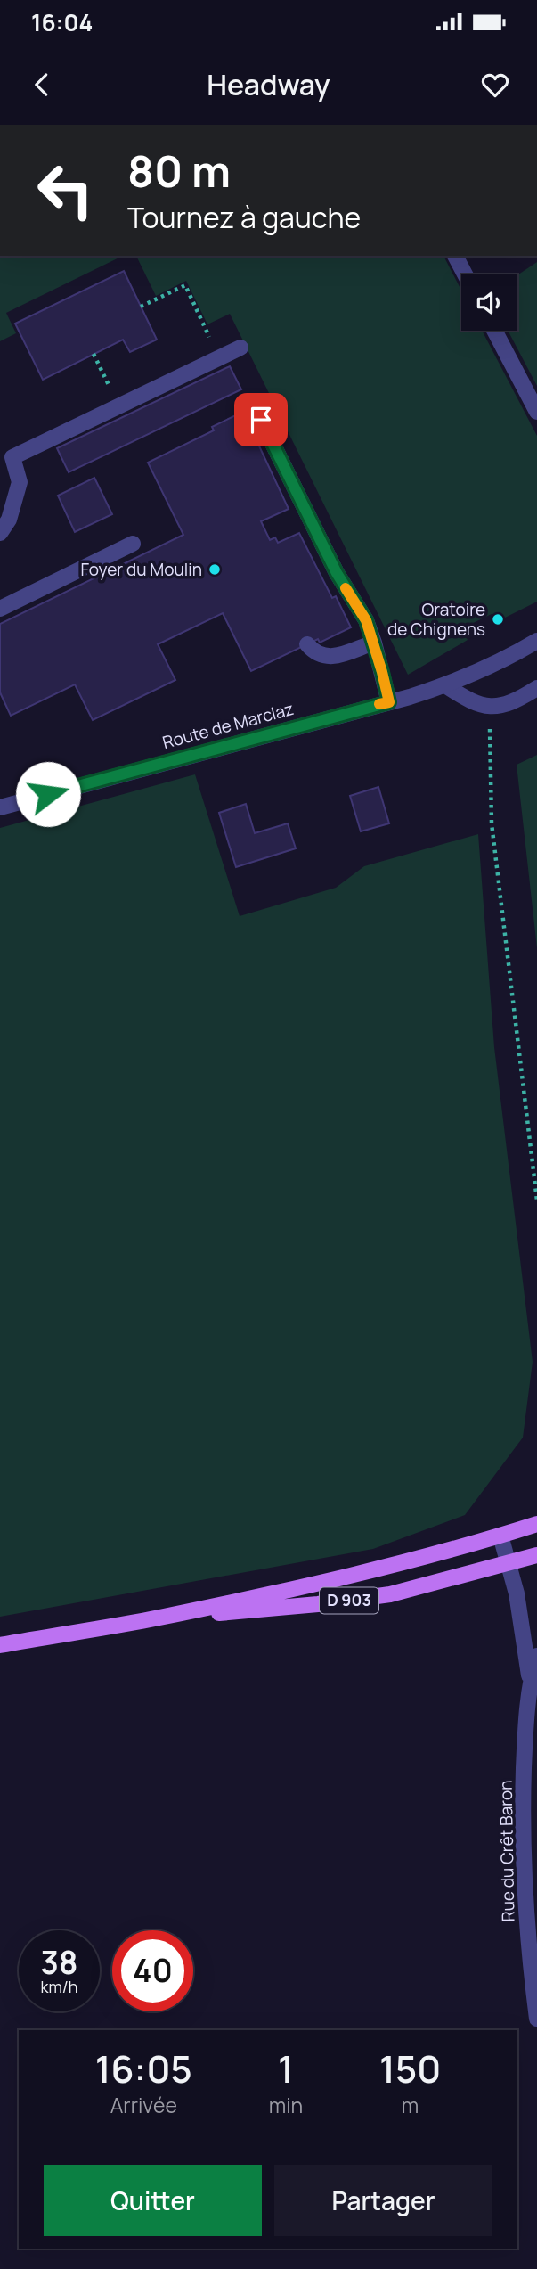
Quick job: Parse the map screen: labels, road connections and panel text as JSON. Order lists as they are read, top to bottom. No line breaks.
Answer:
{"streets":{"main road":["D 903"],"street":["Route de Marclaz","Rue du Crêt Baron"]},"crossings":[["D 903","Rue du Crêt Baron"]],"places":["Foyer du Moulin","Oratoire de Chignens"],"page":{"status":"16:04","header":"Headway","turn":["80 m","Tournez à gauche"],"speed":"38 km/h","limit":"40","eta":["16:05","Arrivée","1","min","150","m"],"buttons":["Quitter","Partager"]}}
